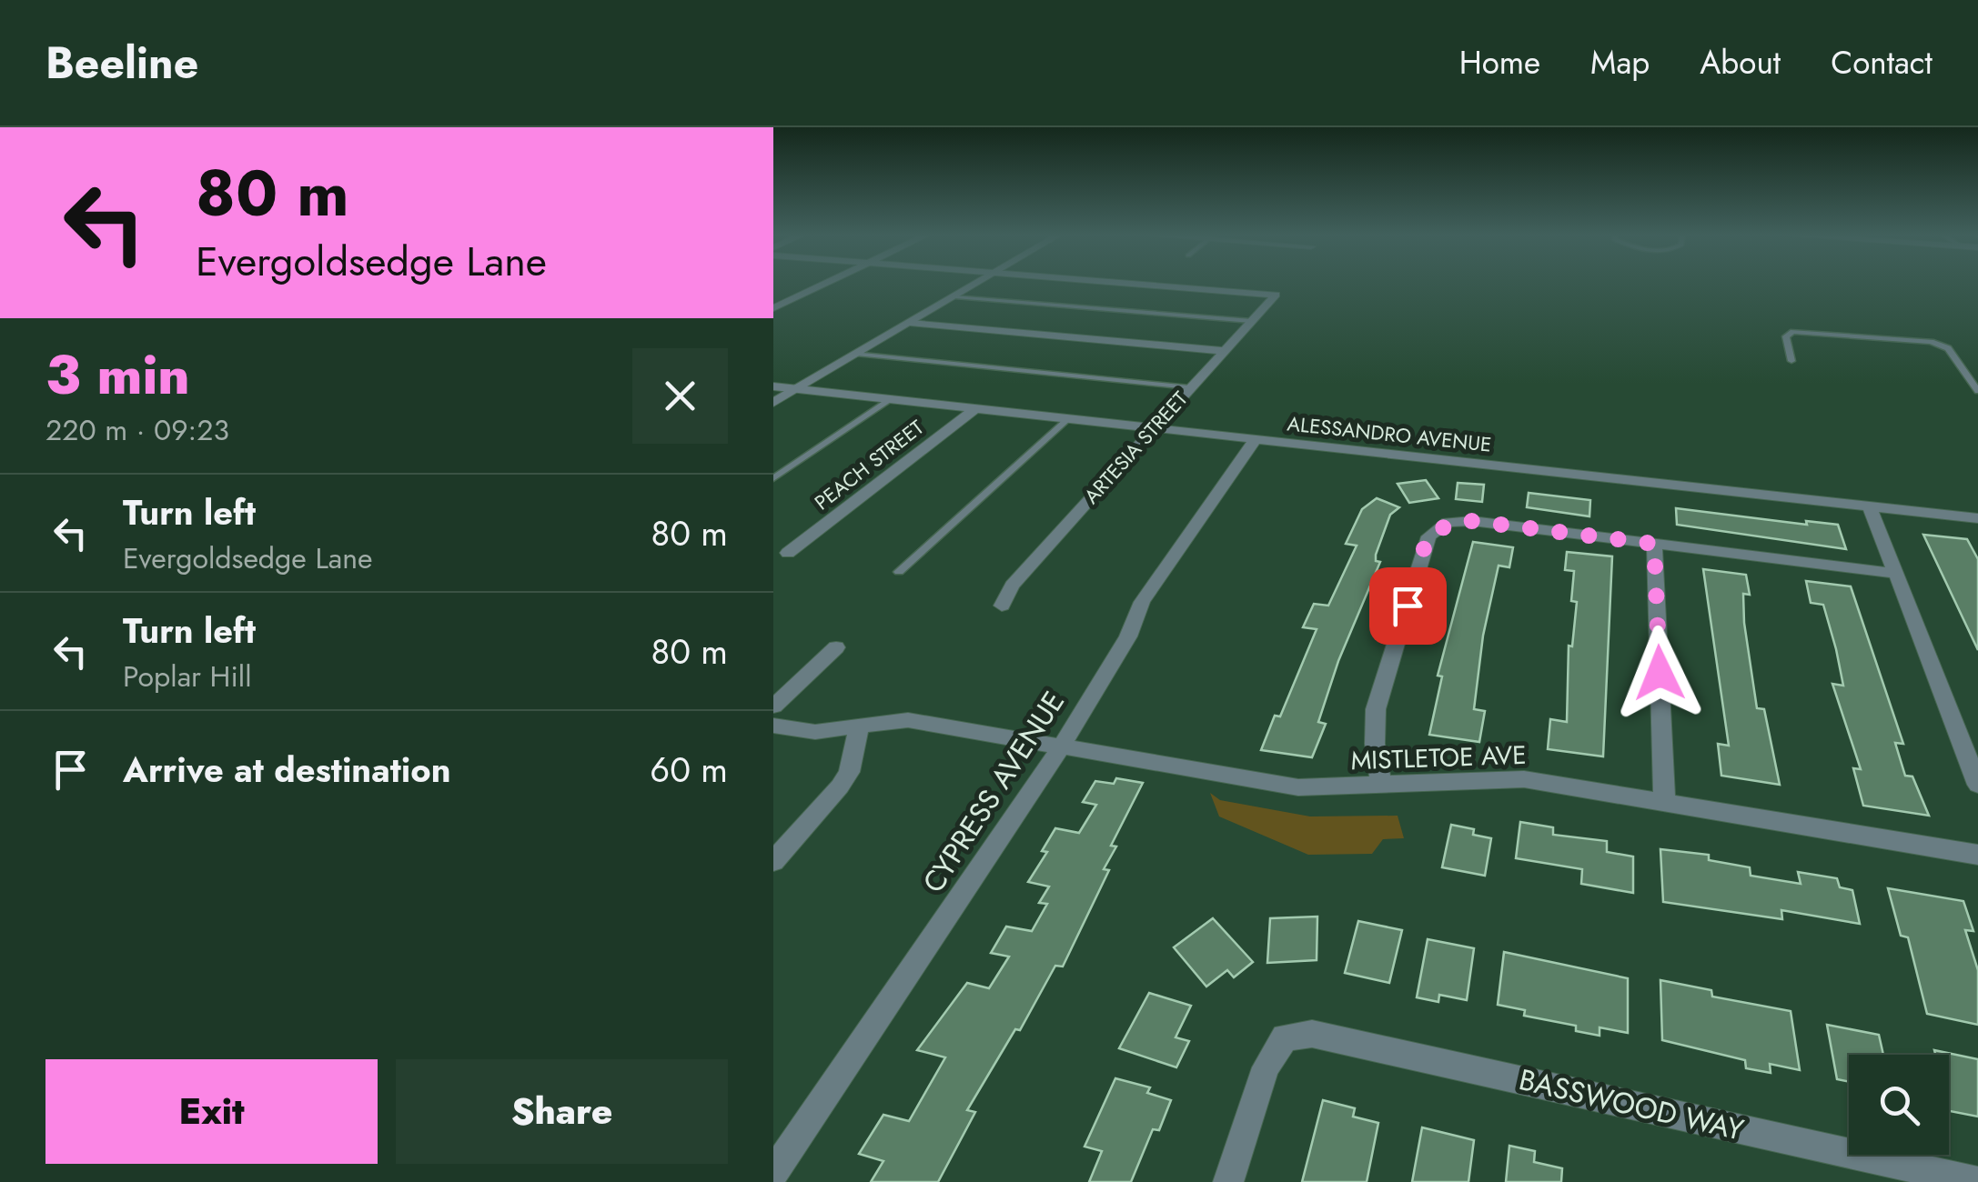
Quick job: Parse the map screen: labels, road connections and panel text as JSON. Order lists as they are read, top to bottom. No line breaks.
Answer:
{"streets":{"street":["ALESSANDRO AVENUE","ARTESIA STREET","PEACH STREET","MISTLETOE AVE","CYPRESS AVENUE","BASSWOOD WAY"]},"crossings":[["ALESSANDRO AVENUE","ARTESIA STREET"],["ALESSANDRO AVENUE","PEACH STREET"],["ALESSANDRO AVENUE","CYPRESS AVENUE"],["MISTLETOE AVE","CYPRESS AVENUE"]],"page":{"header":"Beeline","nav":["Home","Map","About","Contact"],"turn":["80 m","Evergoldsedge Lane"],"heading":["3 min","220 m · 09:23"],"list":[{"name":"Turn left","note":"Evergoldsedge Lane","value":"80 m"},{"name":"Turn left","note":"Poplar Hill","value":"80 m"},{"name":"Arrive at destination","value":"60 m"}],"buttons":["Exit","Share"]}}
